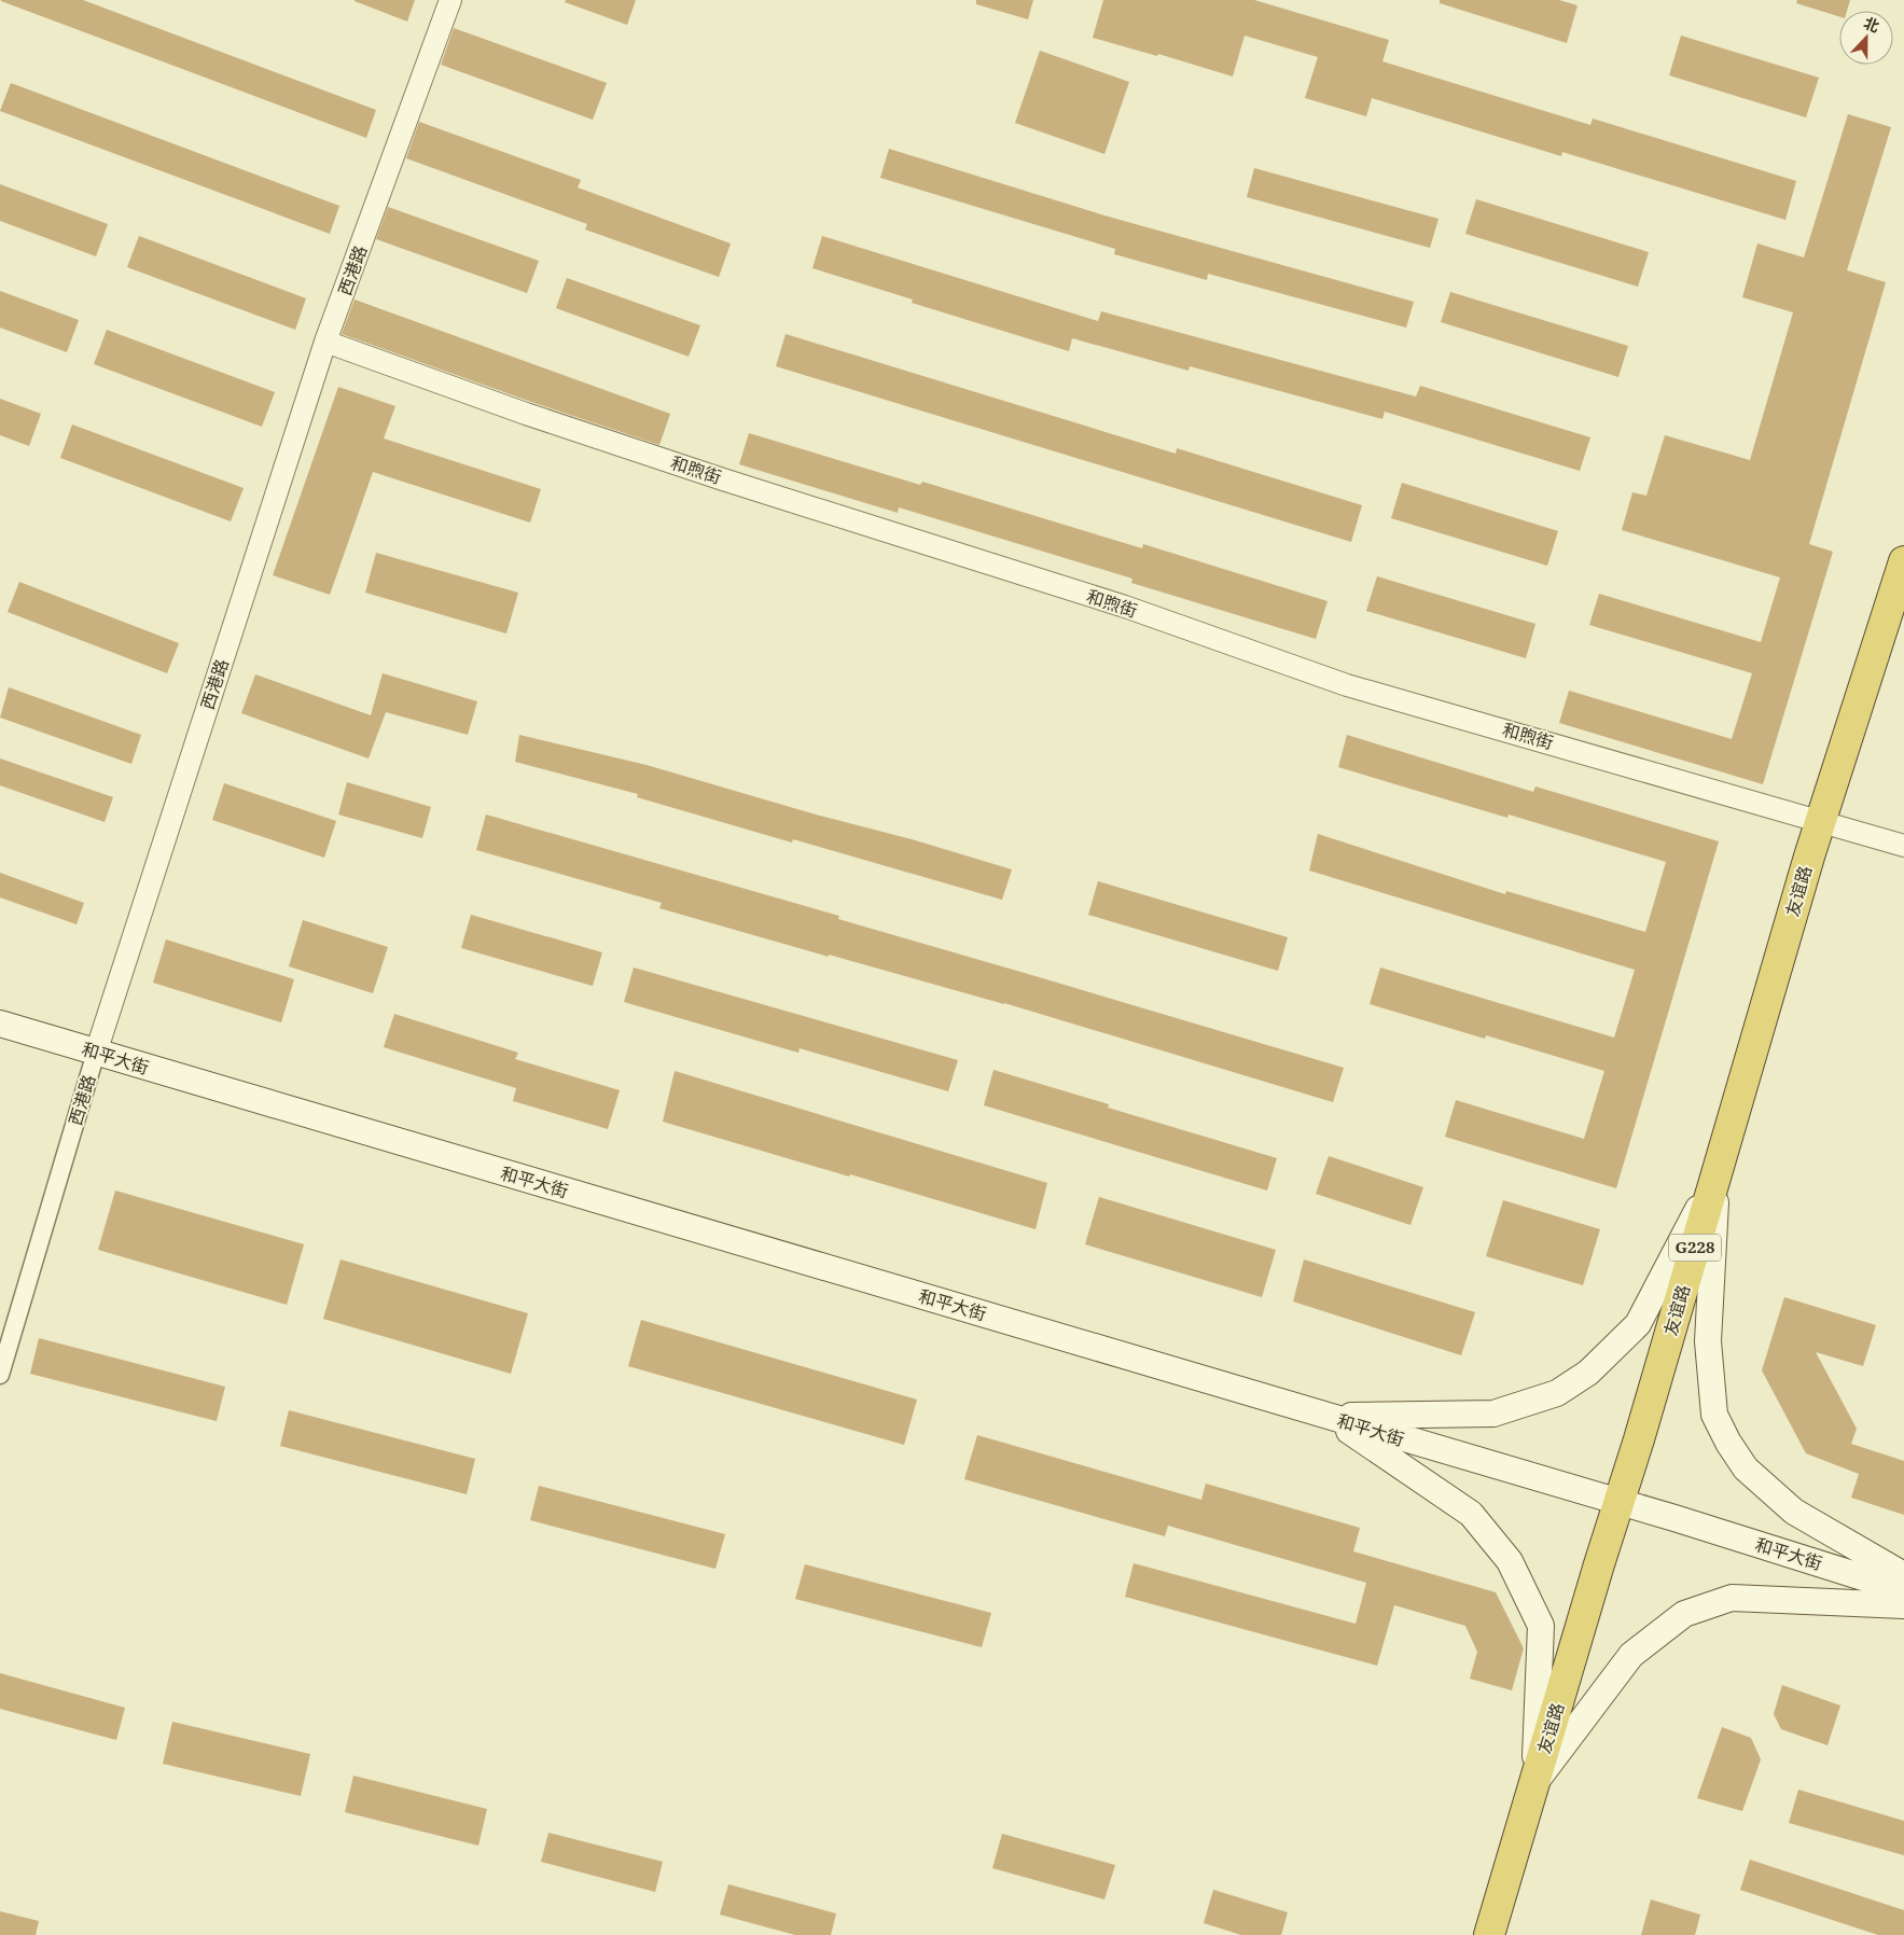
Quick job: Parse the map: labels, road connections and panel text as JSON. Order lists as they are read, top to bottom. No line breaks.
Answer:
{"streets":{"highway":["友谊路","G228"],"main road":["和平大街"],"street":["西港路","和煦街"]},"crossings":[["西港路","和煦街"],["西港路","和平大街"],["和煦街","友谊路"],["友谊路","和平大街"]],"north":"top"}
